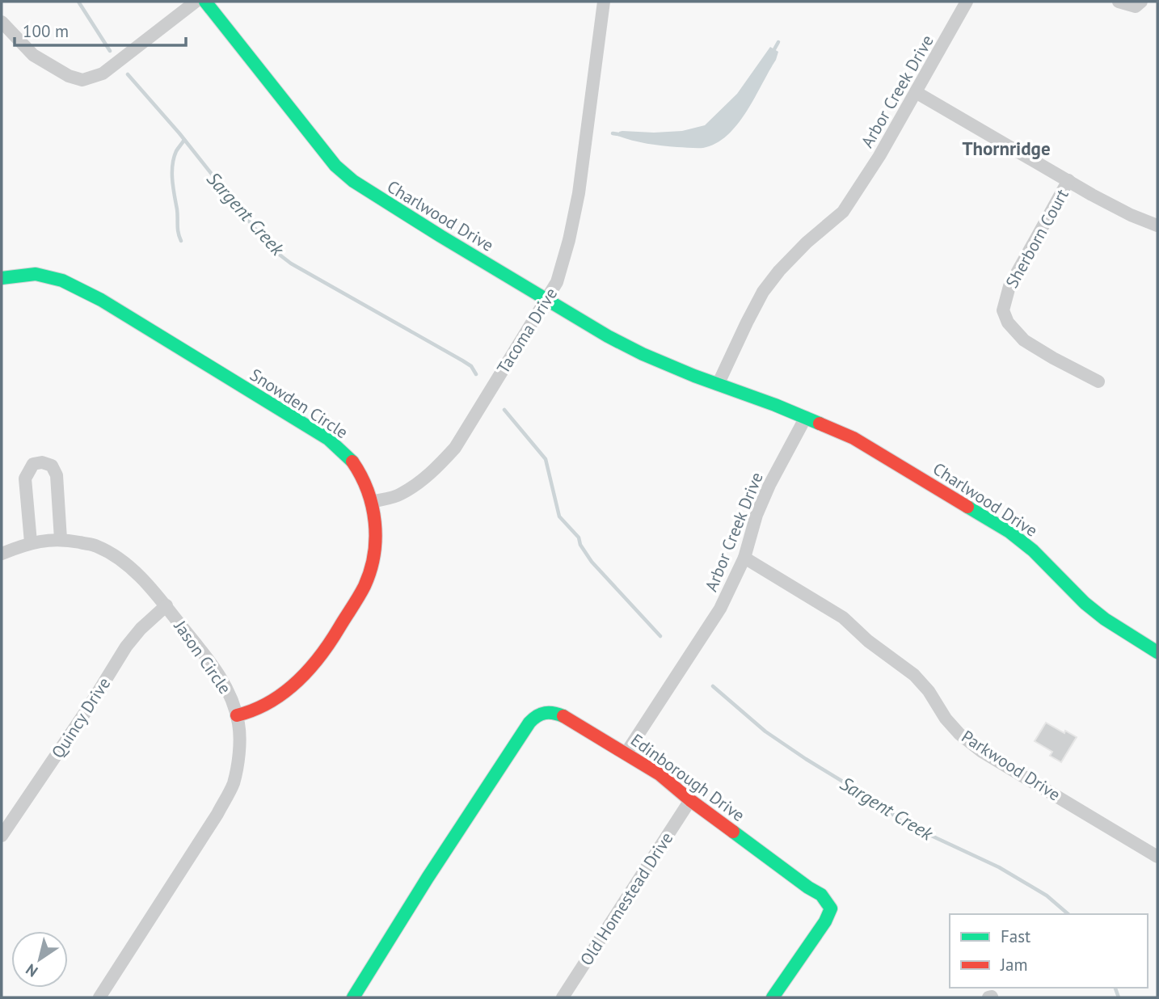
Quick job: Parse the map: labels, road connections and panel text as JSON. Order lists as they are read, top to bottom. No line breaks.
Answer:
{"streets":{"street":["Arbor Creek Drive","Charlwood Drive","Sherborn Court","Tacoma Drive","Snowden Circle","Jason Circle","Quincy Drive","Parkwood Drive","Edinborough Drive","Old Homestead Drive"]},"crossings":[["Arbor Creek Drive","Charlwood Drive"],["Arbor Creek Drive","Parkwood Drive"],["Arbor Creek Drive","Edinborough Drive"],["Charlwood Drive","Tacoma Drive"],["Tacoma Drive","Snowden Circle"],["Snowden Circle","Jason Circle"],["Jason Circle","Quincy Drive"],["Edinborough Drive","Old Homestead Drive"]],"districts":["Thornridge"],"water":["Sargent Creek"],"legend":["Fast","Jam"],"scale_bar":"100 m","north":"bottom left"}
